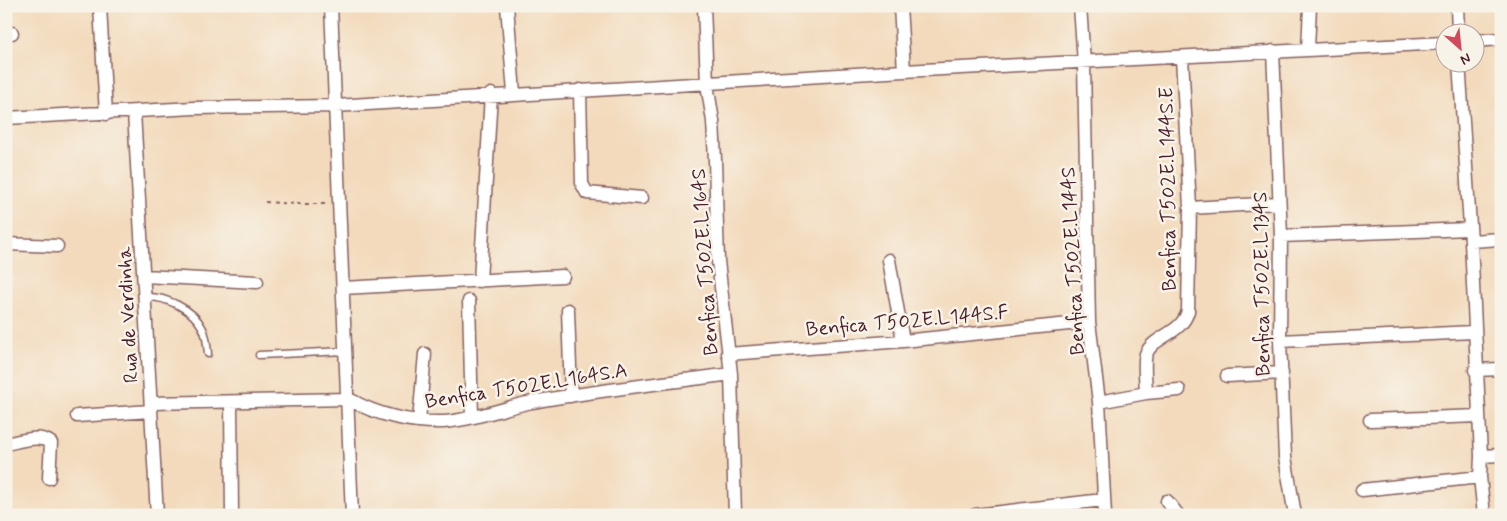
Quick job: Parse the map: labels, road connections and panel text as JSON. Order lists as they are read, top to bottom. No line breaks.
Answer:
{"streets":{"street":["Benfica T502E.L144S.E","Benfica T502E.L144S","Benfica T502E.L164S","Benfica T502E.L134S","Rua de Verdinha","Benfica T502E.L144S.F","Benfica T502E.L164S.A"]},"crossings":[["Benfica T502E.L144S","Benfica T502E.L144S.F"],["Benfica T502E.L164S","Benfica T502E.L144S.F"],["Benfica T502E.L164S","Benfica T502E.L164S.A"],["Rua de Verdinha","Benfica T502E.L164S.A"]],"north":"bottom right"}
